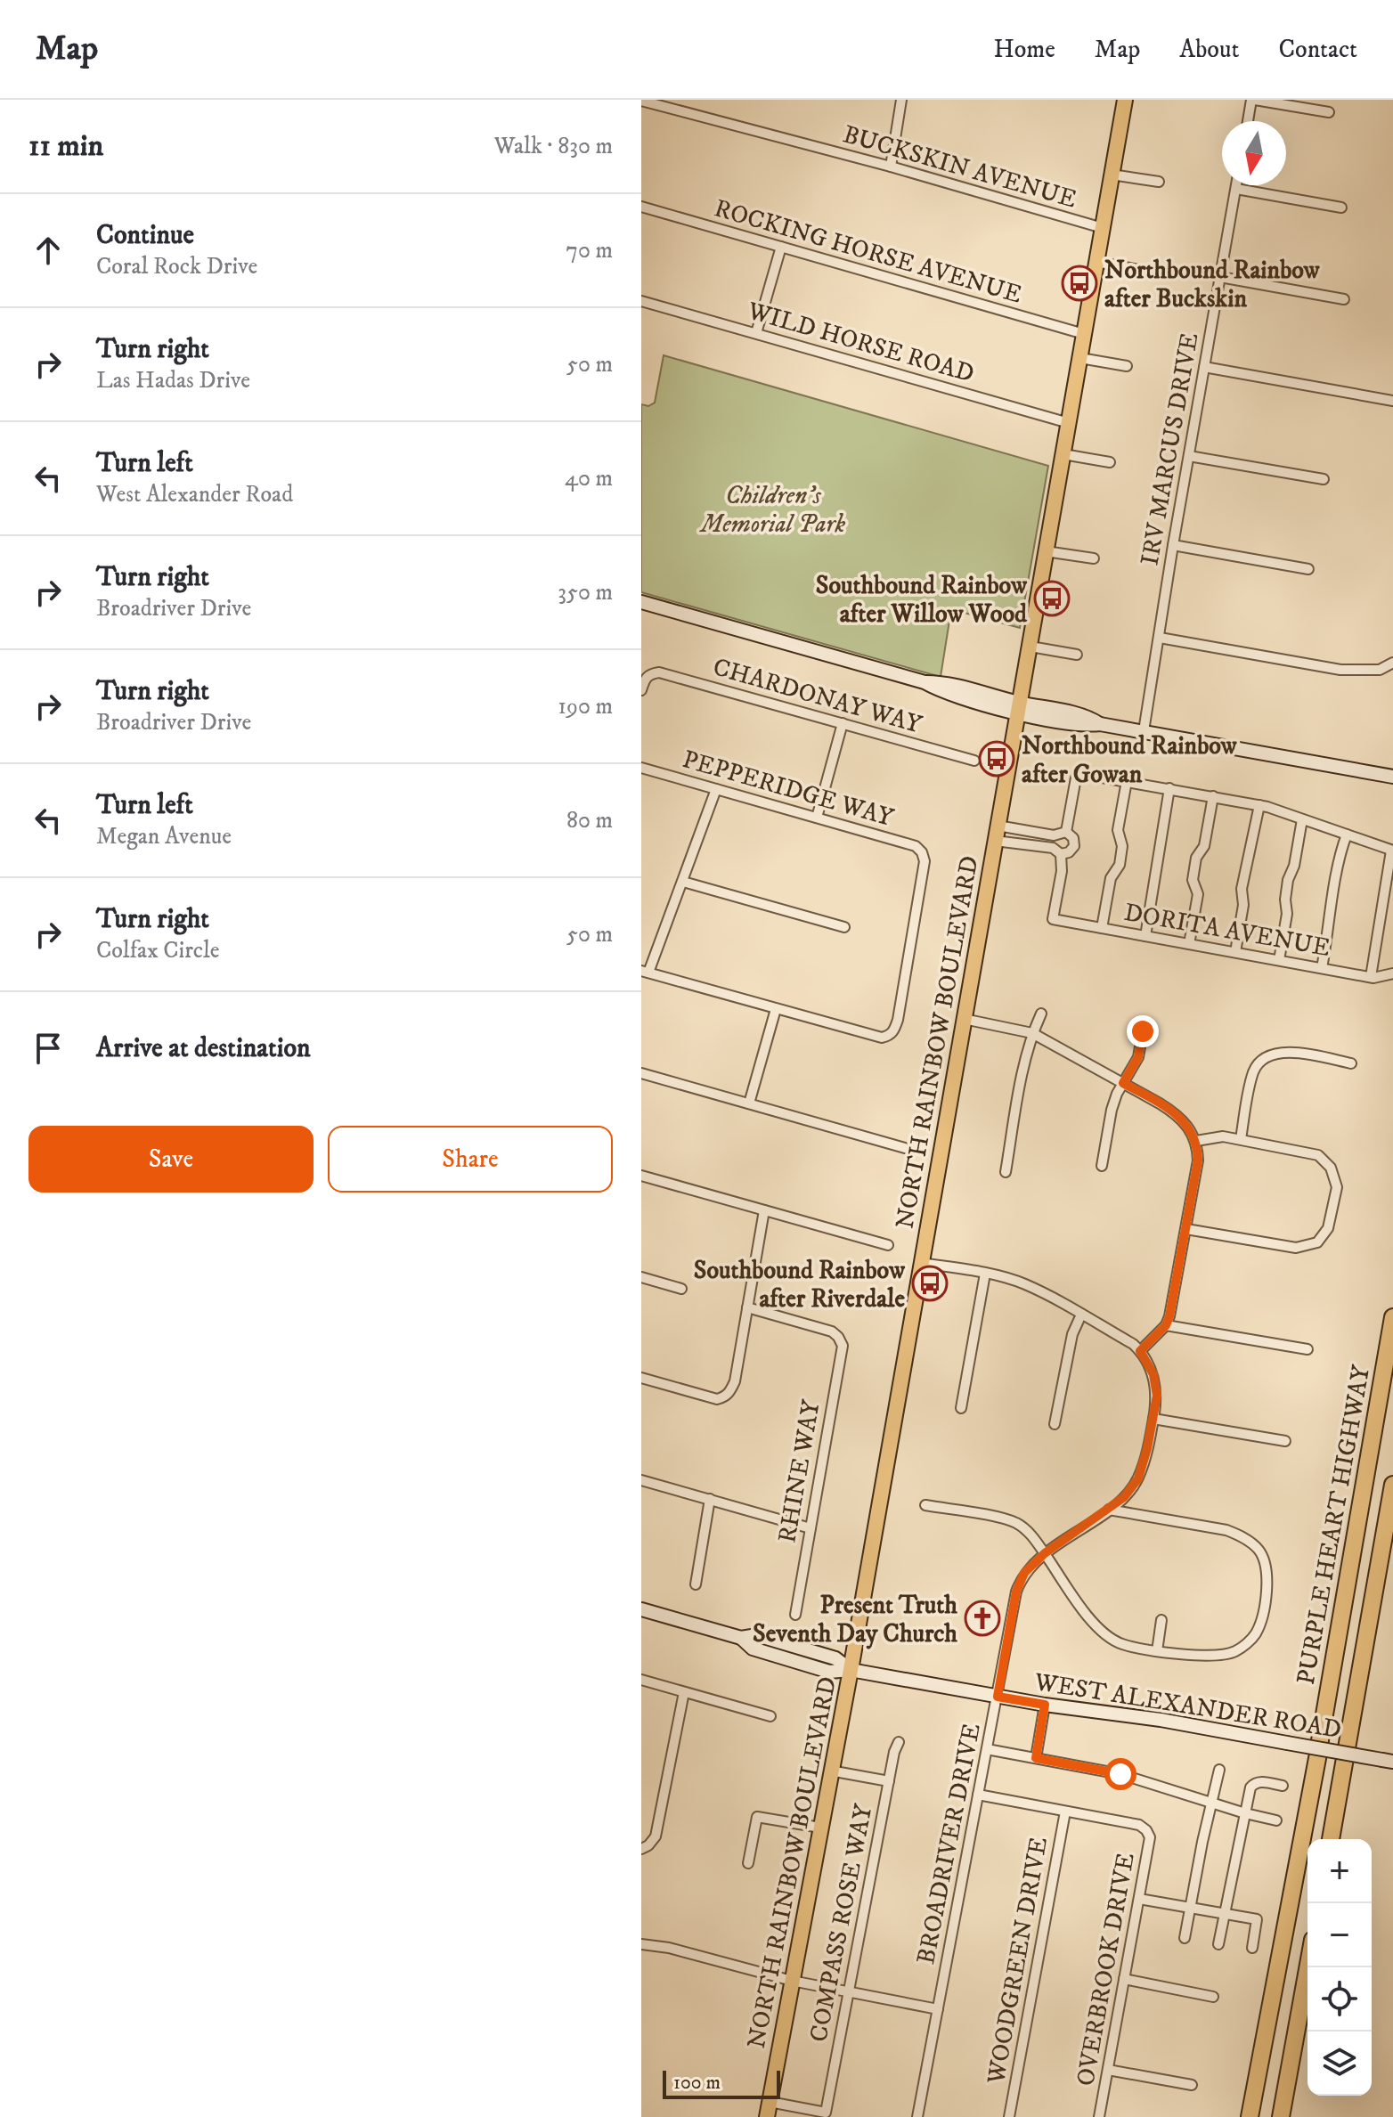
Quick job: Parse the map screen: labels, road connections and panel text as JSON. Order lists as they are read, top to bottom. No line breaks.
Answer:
{"streets":{"highway":["PURPLE HEART HIGHWAY"],"main road":["NORTH RAINBOW BOULEVARD"],"street":["BUCKSKIN AVENUE","ROCKING HORSE AVENUE","WILD HORSE ROAD","IRV MARCUS DRIVE","CHARDONAY WAY","PEPPERIDGE WAY","DORITA AVENUE","RHINE WAY","WEST ALEXANDER ROAD","BROADRIVER DRIVE","COMPASS ROSE WAY","WOODGREEN DRIVE","OVERBROOK DRIVE"]},"crossings":[["BUCKSKIN AVENUE","NORTH RAINBOW BOULEVARD"],["ROCKING HORSE AVENUE","NORTH RAINBOW BOULEVARD"],["WILD HORSE ROAD","NORTH RAINBOW BOULEVARD"],["NORTH RAINBOW BOULEVARD","WEST ALEXANDER ROAD"],["NORTH RAINBOW BOULEVARD","COMPASS ROSE WAY"],["WEST ALEXANDER ROAD","BROADRIVER DRIVE"],["WOODGREEN DRIVE","OVERBROOK DRIVE"]],"parks":["Children's Memorial Park"],"places":{"bus stop":["Northbound Rainbow after Buckskin","Southbound Rainbow after Willow Wood","Northbound Rainbow after Gowan","Southbound Rainbow after Riverdale"],"church":["Present Truth Seventh Day Church"]},"scale_bar":"100 m","north":"bottom","page":{"header":"Map","nav":["Home","Map","About","Contact"],"heading":["11 min","Walk · 830 m"],"list":[["Continue","Coral Rock Drive","70 m"],["Turn right","Las Hadas Drive","50 m"],["Turn left","West Alexander Road","40 m"],["Turn right","Broadriver Drive","350 m"],["Turn right","Broadriver Drive","190 m"],["Turn left","Megan Avenue","80 m"],["Turn right","Colfax Circle","50 m"],"Arrive at destination"],"buttons":["Save","Share"],"map_buttons":["+","−"],"scale":"100 m"}}
